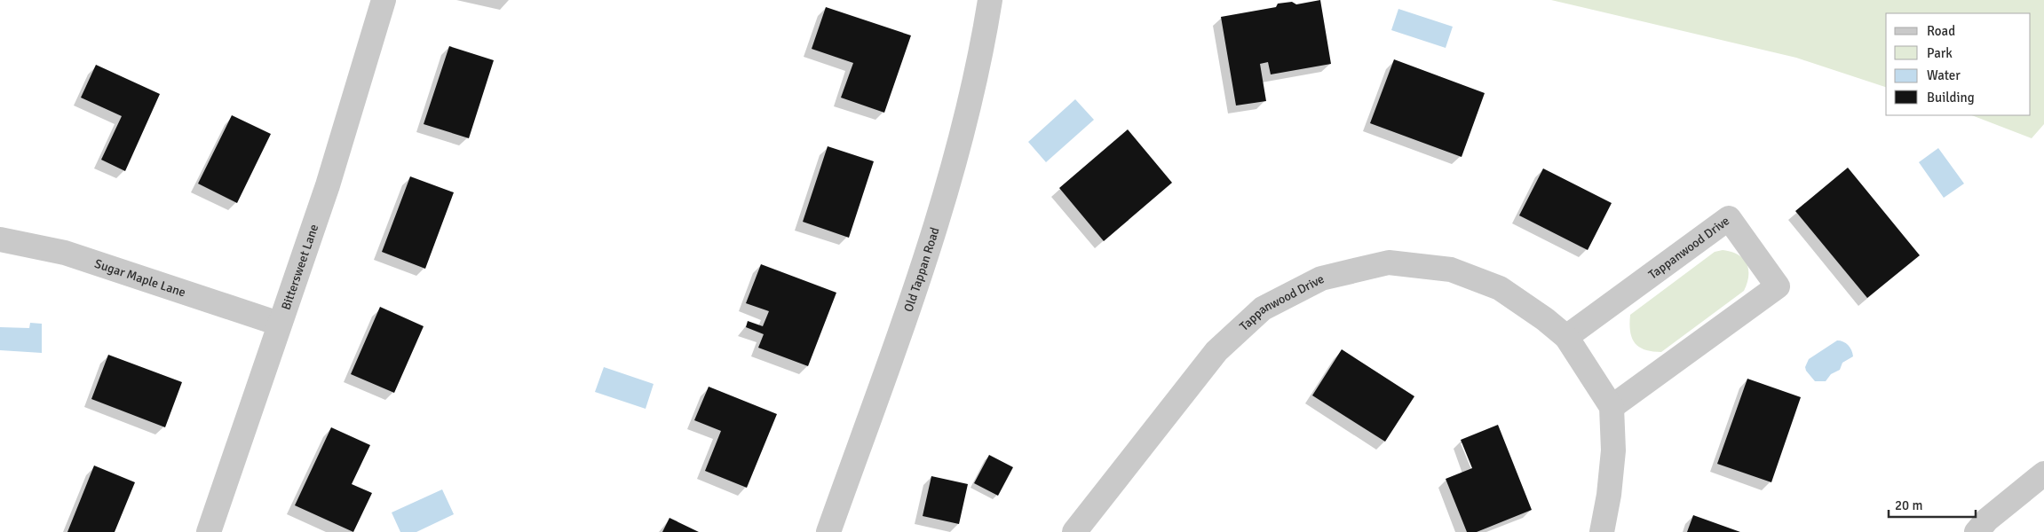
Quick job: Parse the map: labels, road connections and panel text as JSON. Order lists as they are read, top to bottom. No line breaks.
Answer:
{"streets":{"street":["Tappanwood Drive","Bittersweet Lane","Old Tappan Road","Sugar Maple Lane"]},"crossings":[["Bittersweet Lane","Sugar Maple Lane"]],"legend":["Road","Park","Water","Building"],"scale_bar":"20 m"}
